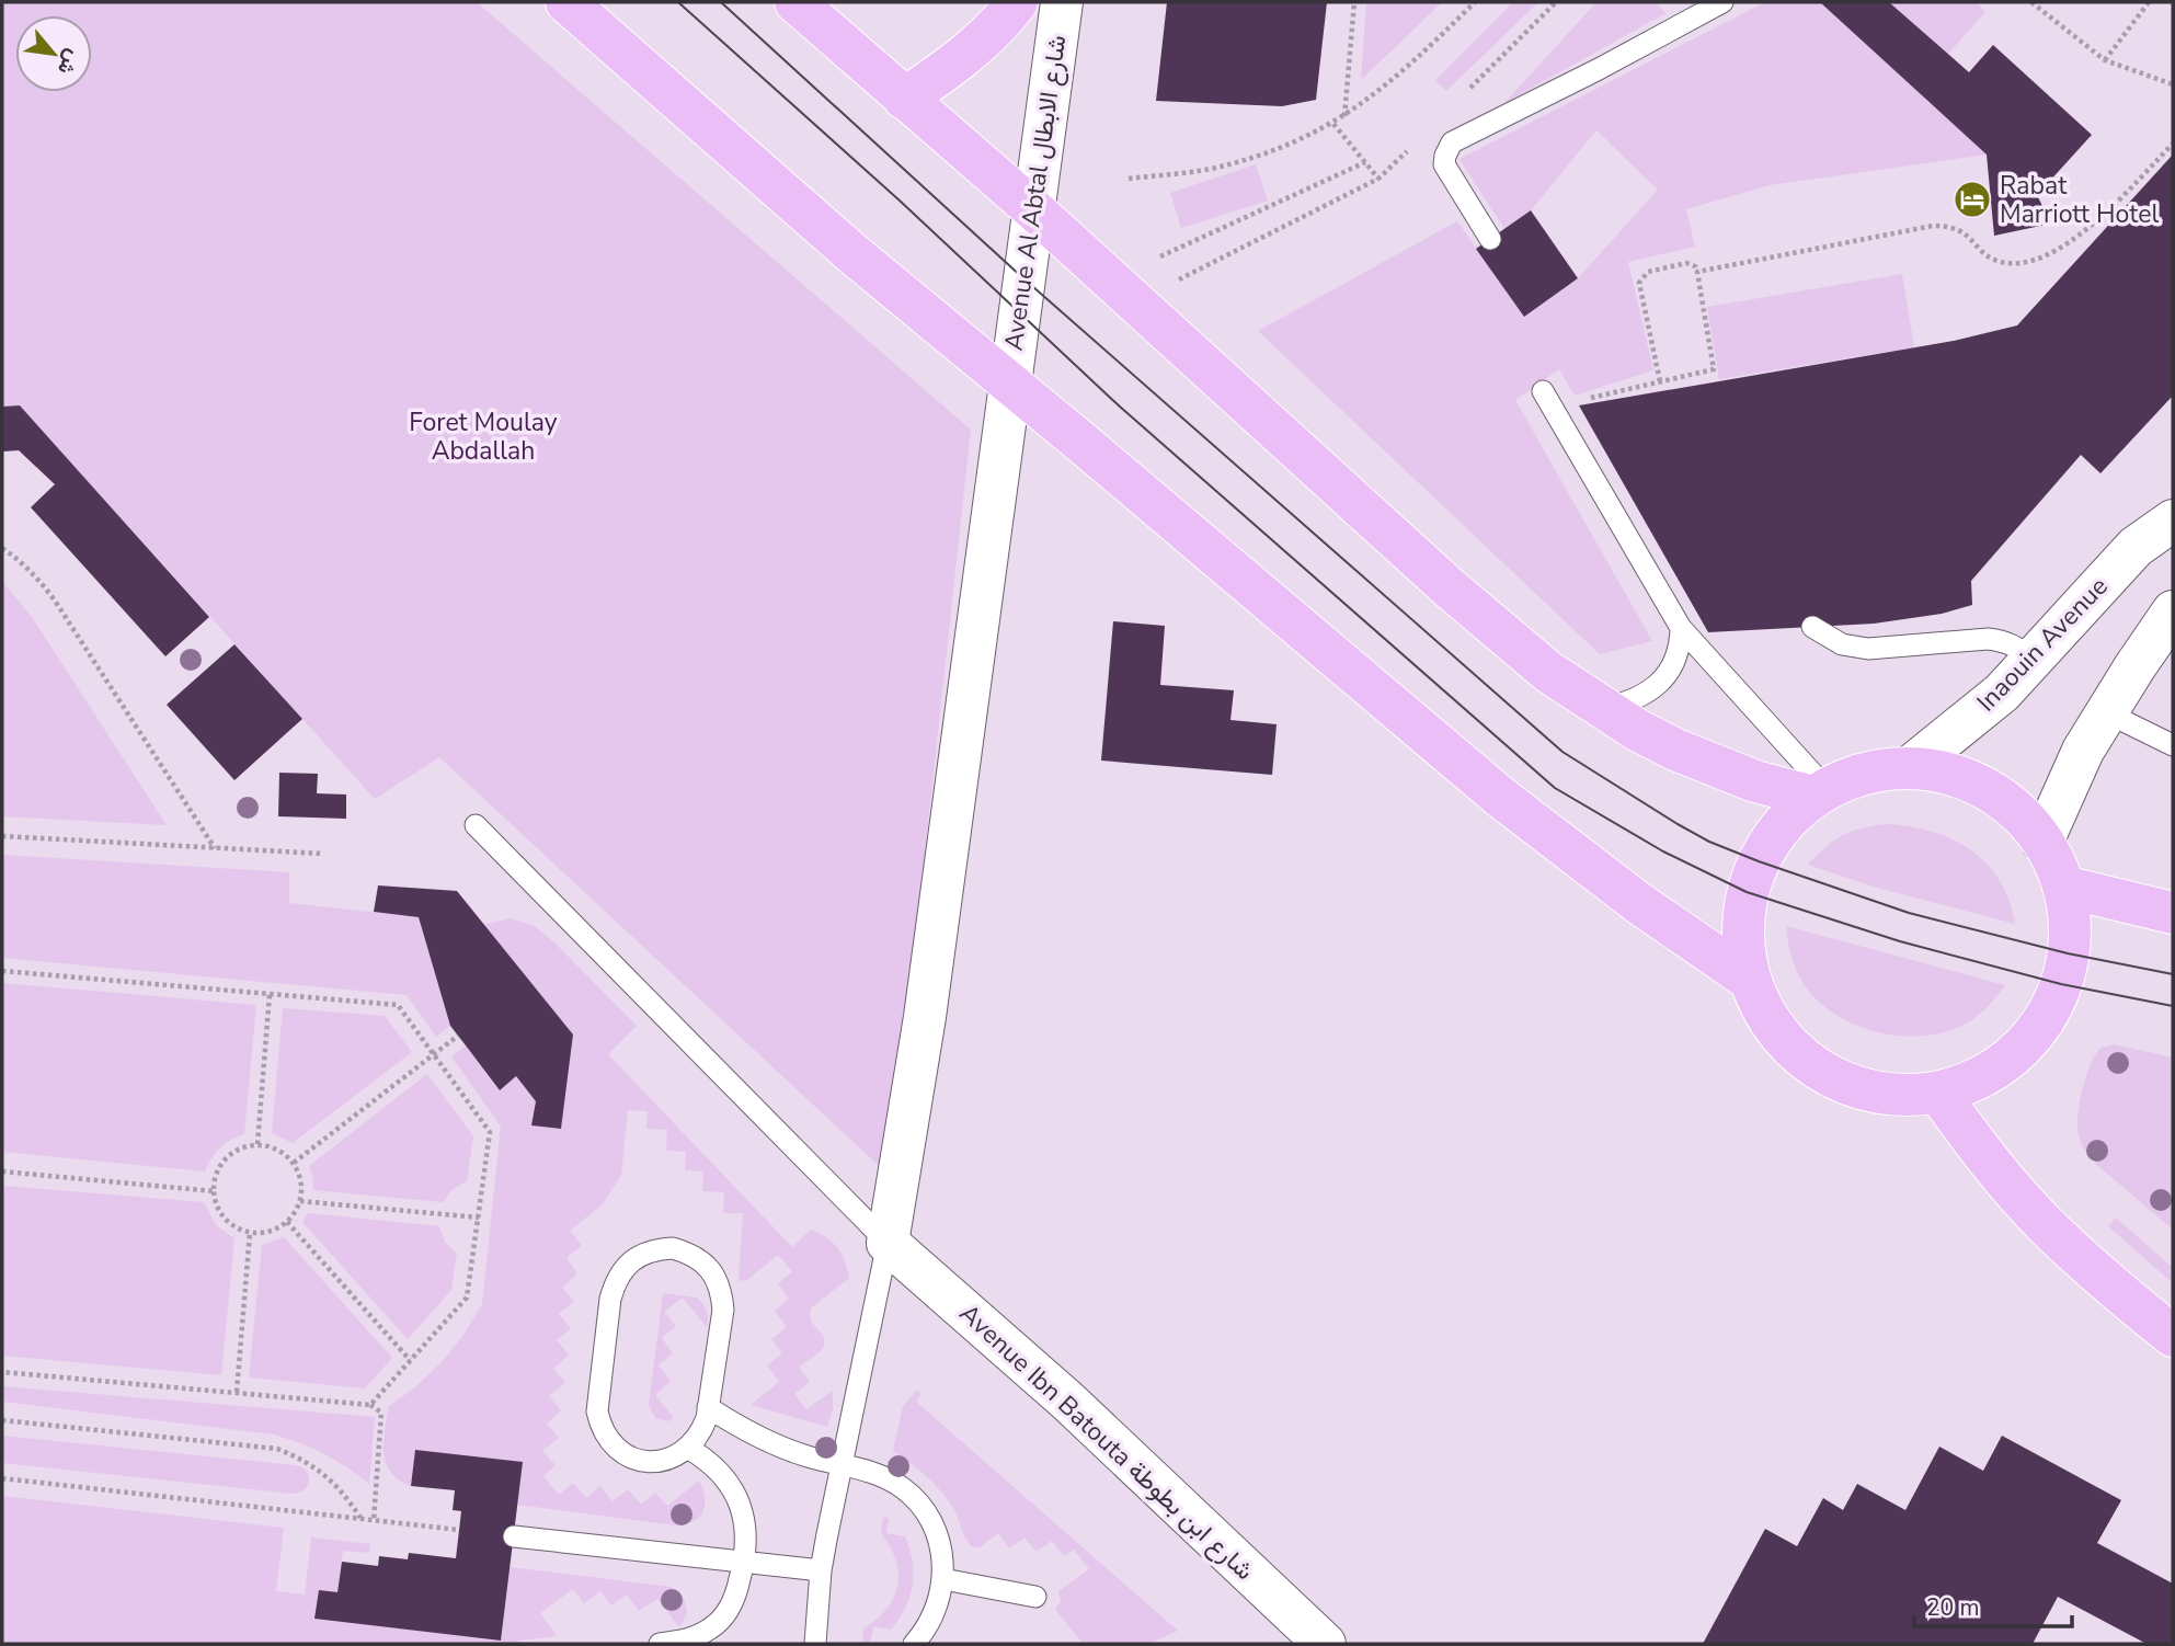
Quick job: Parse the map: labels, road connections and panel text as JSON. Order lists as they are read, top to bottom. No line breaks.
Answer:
{"streets":{"street":["Avenue Al Abtal شارع الابطال","Inaouin Avenue","Avenue Ibn Batouta شارع ابن بطوطة"]},"crossings":[["Avenue Al Abtal شارع الابطال","Avenue Ibn Batouta شارع ابن بطوطة"]],"parks":["Foret Moulay Abdallah"],"places":{"hotel":["Rabat Marriott Hotel"]},"scale_bar":"20 m","north":"bottom right"}
